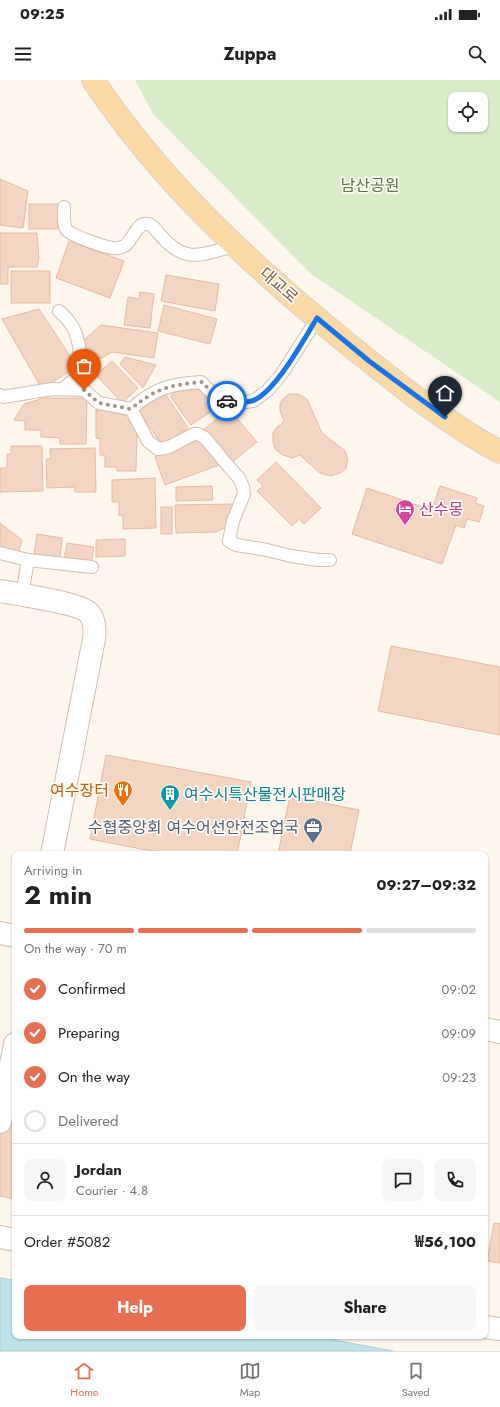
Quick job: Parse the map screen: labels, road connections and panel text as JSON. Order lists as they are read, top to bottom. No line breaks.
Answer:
{"streets":{"main road":["대교로"]},"parks":["남산공원"],"places":{"hotel":["산수몽"],"restaurant":["여수장터"],"building":["여수시특산물전시판매장"],"office":["수협중앙회 여수어선안전조업국"]},"page":{"status":"09:25","header":"Zuppa","heading":["2 min","Arriving in","09:27–09:32"],"panel":["Jordan","Courier · 4.8","Order #5082","₩56,100"],"bar":"On the way · 70 m","list":[["Confirmed","09:02"],["Preparing","09:09"],["On the way","09:23"],"Delivered"],"buttons":["Help","Share"],"tabs":["Home","Map","Saved"]}}
